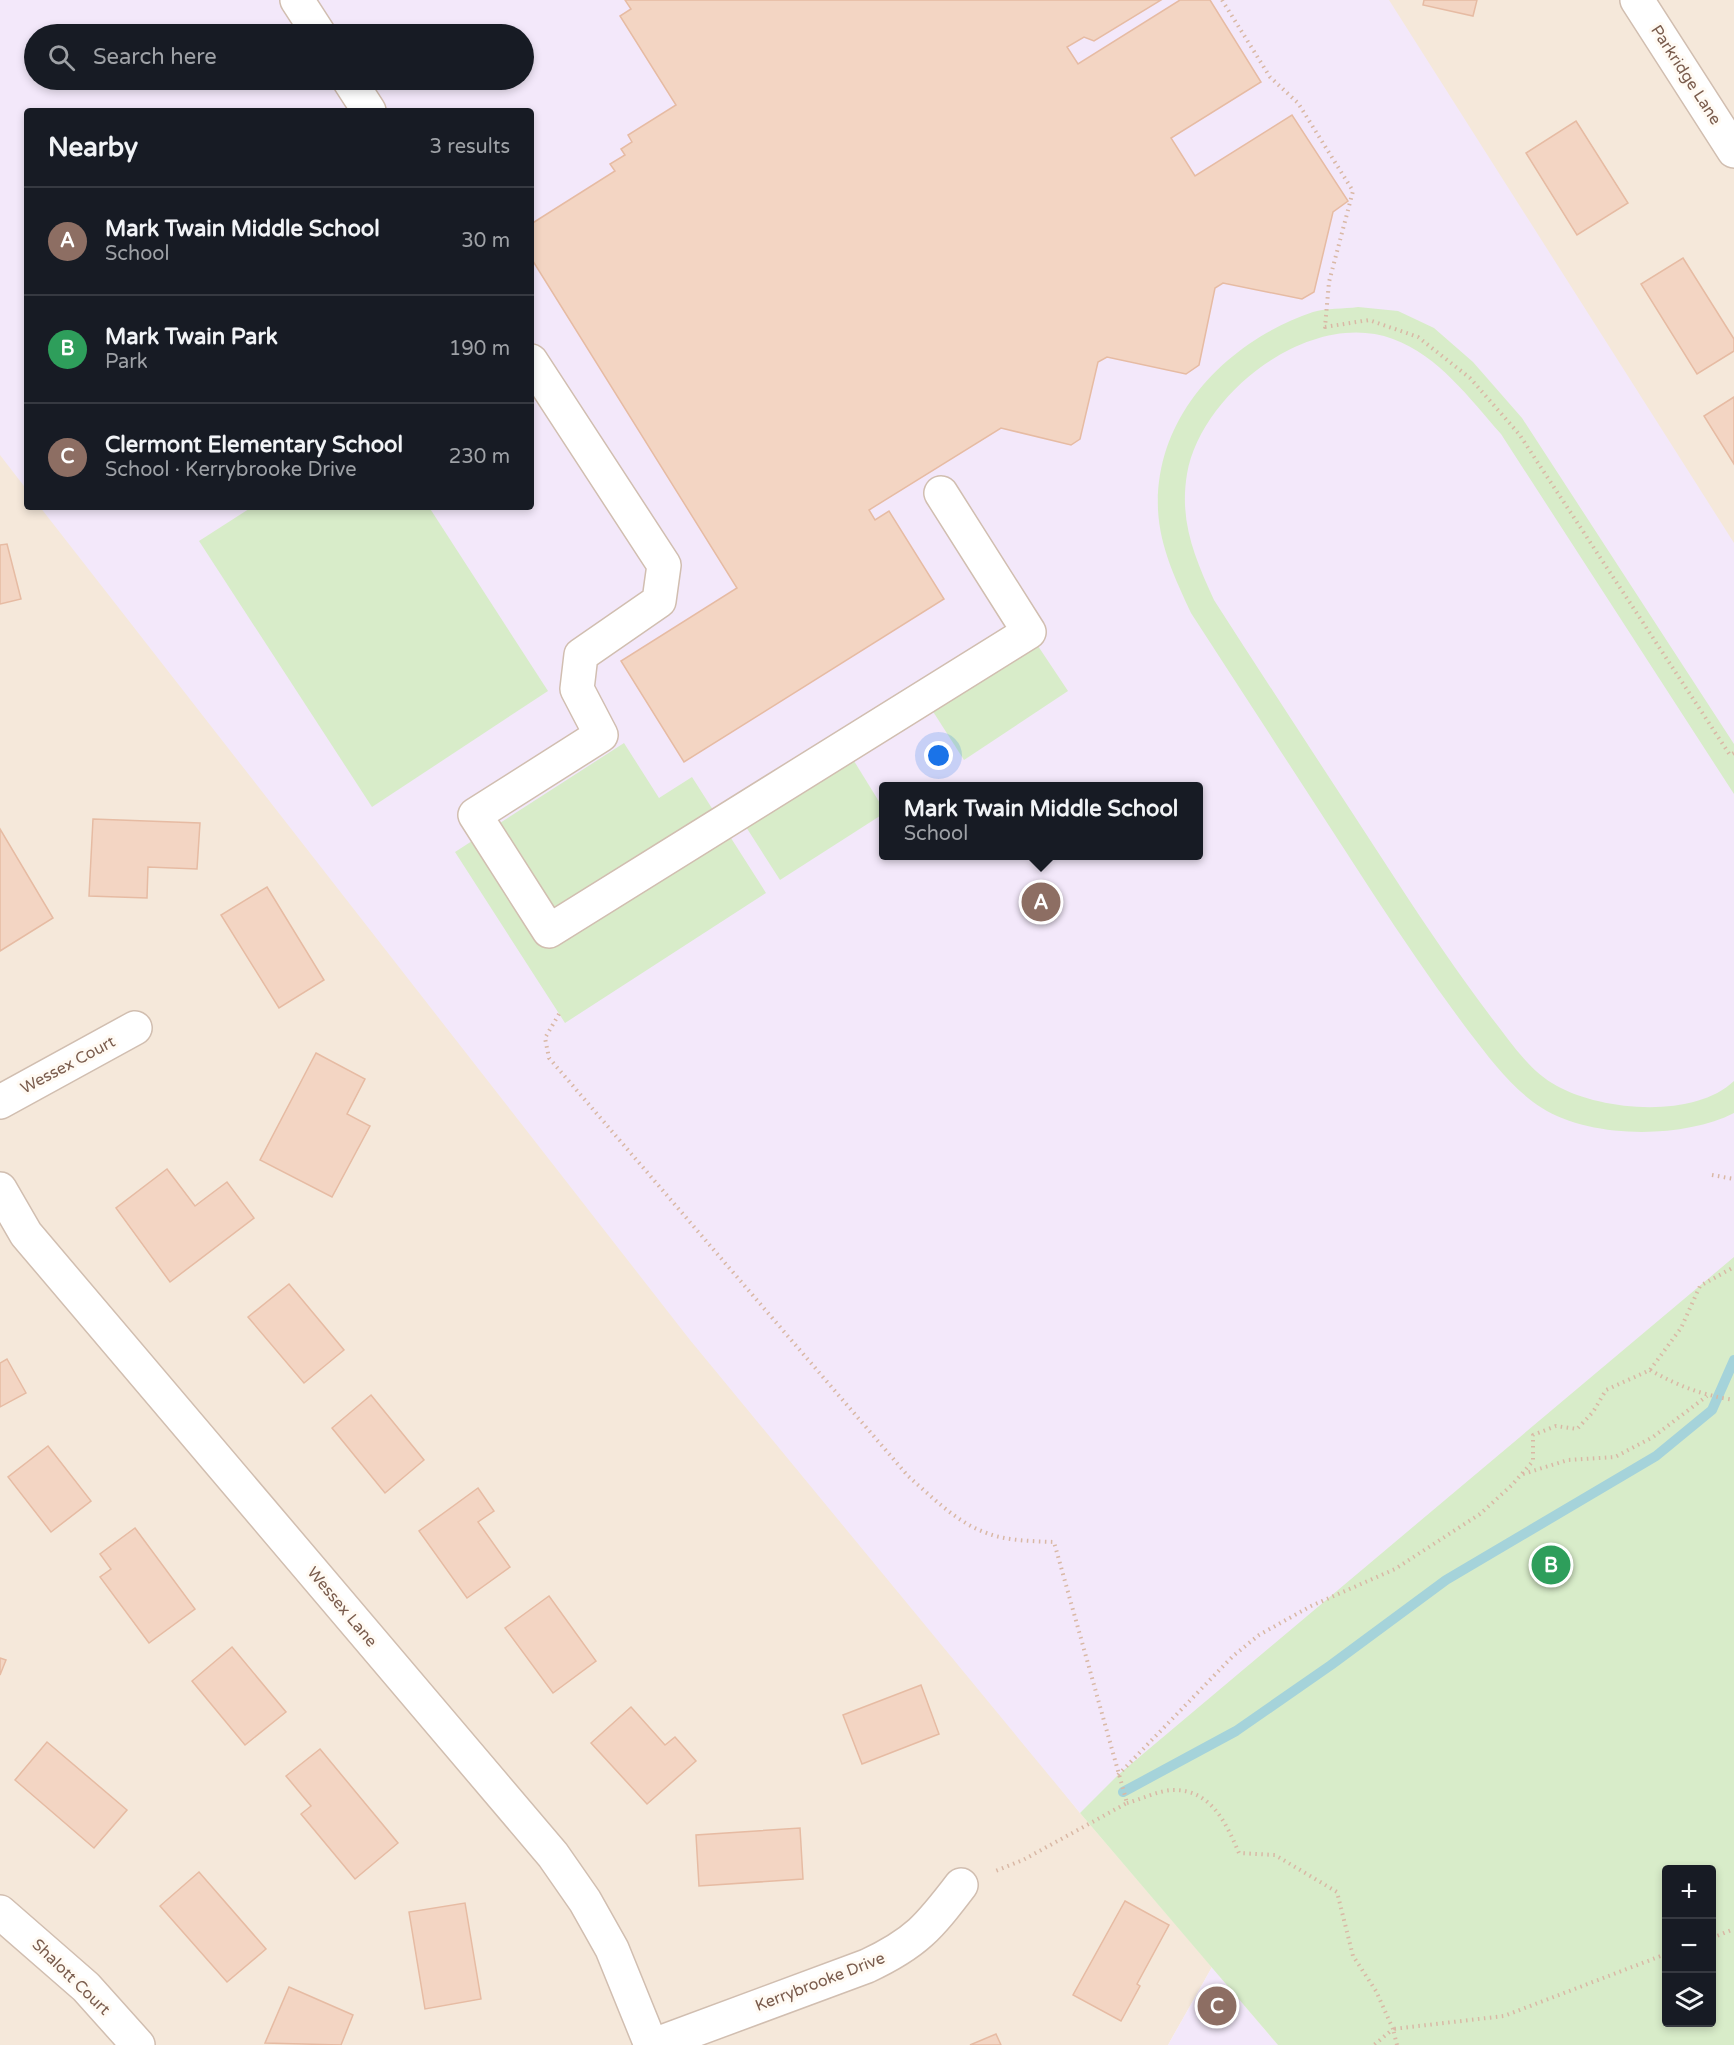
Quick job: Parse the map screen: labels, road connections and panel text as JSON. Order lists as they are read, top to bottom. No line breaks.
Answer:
{"streets":{"street":["Parkridge Lane","Wessex Court","Wessex Lane","Shalott Court","Kerrybrooke Drive"]},"crossings":[["Wessex Lane","Kerrybrooke Drive"]],"page":{"search":"Search here","heading":["Nearby","3 results"],"list":[{"mark":"A","name":"Mark Twain Middle School","note":"School","value":"30 m"},{"mark":"B","name":"Mark Twain Park","note":"Park","value":"190 m"},{"mark":"C","name":"Clermont Elementary School","note":"School · Kerrybrooke Drive","value":"230 m"}],"popup":["Mark Twain Middle School","School"],"pins":["A","B","C"],"map_buttons":["+","−"]}}
